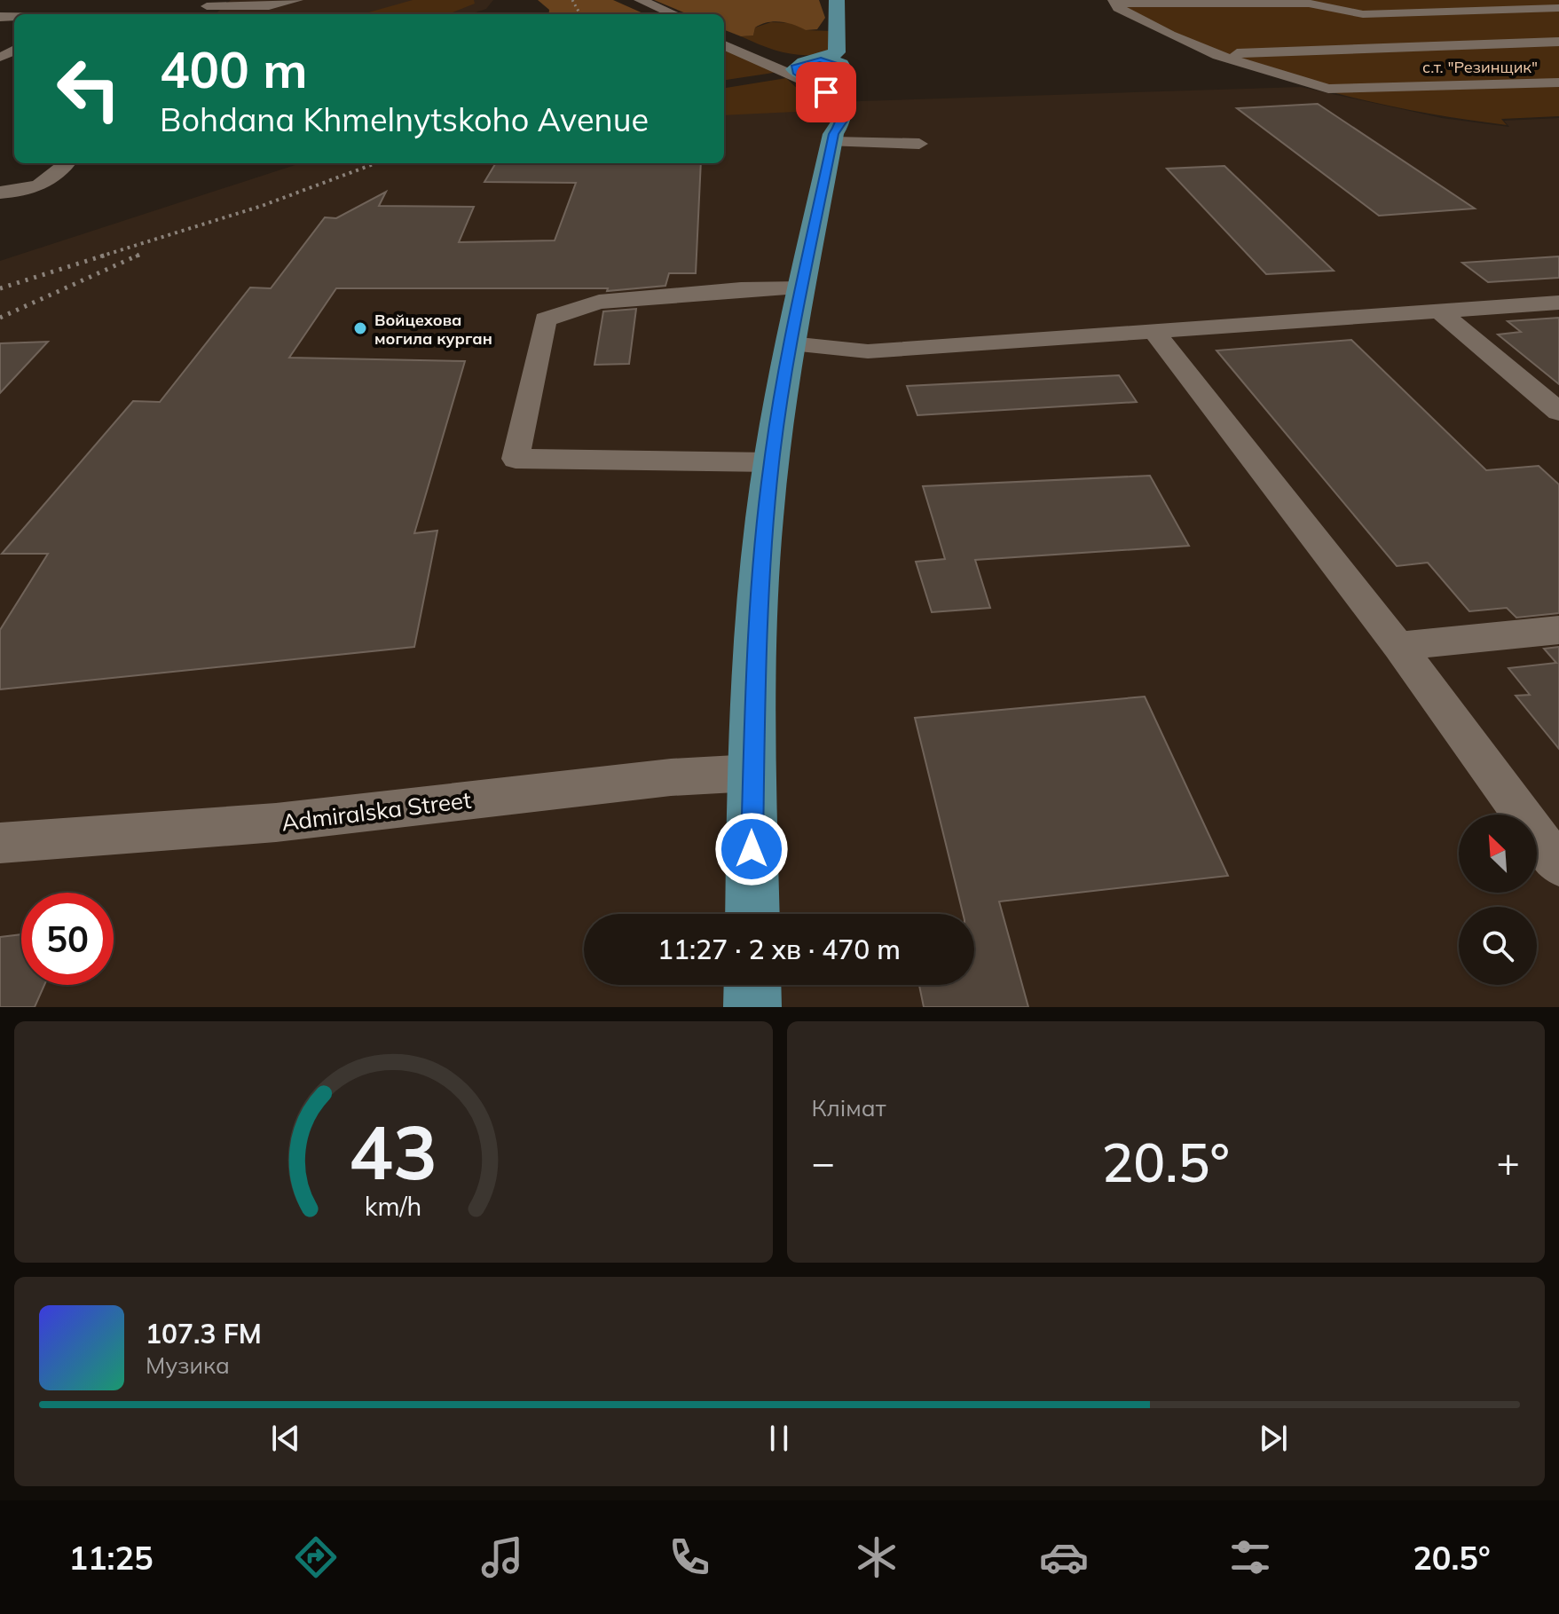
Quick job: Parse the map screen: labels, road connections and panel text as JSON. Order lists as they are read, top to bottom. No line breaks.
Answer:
{"streets":{"street":["Admiralska Street"]},"parks":["с.т. \"Резинщик\""],"places":["Войцехова могила курган"],"north":"top left","page":{"turn":["400 m","Bohdana Khmelnytskoho Avenue"],"limit":"50","trip":"11:27 · 2 хв · 470 m","tile":"Клімат","heat":["−","20.5°","+"],"song":["107.3 FM","Музика"],"tabs":["11:25","20.5°"],"gauge":["43","km/h"]}}
